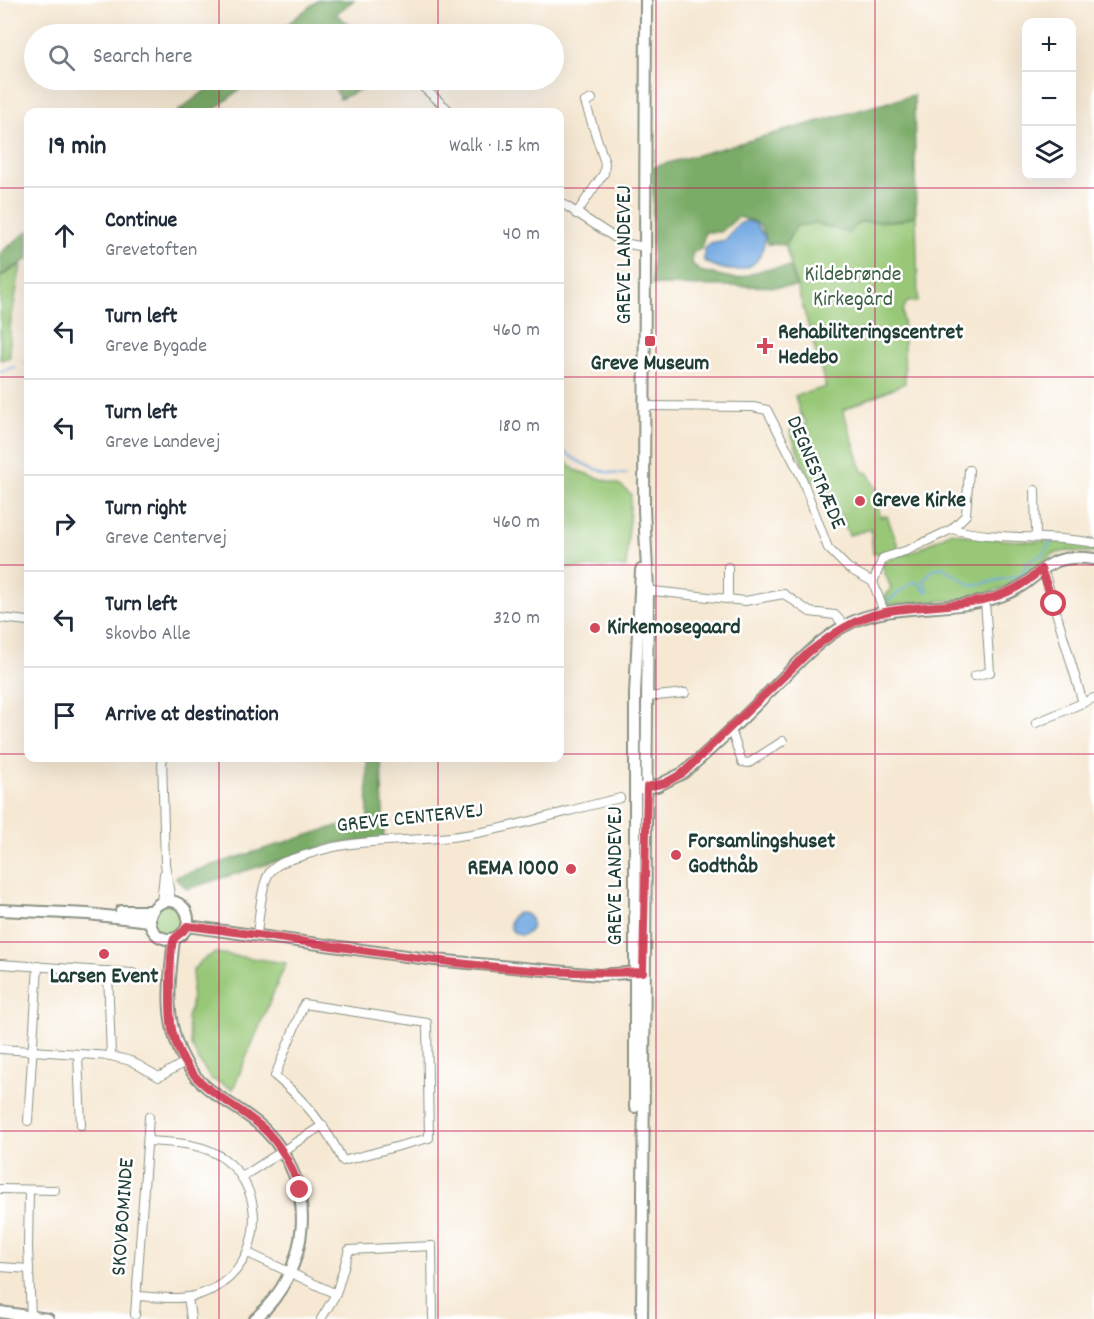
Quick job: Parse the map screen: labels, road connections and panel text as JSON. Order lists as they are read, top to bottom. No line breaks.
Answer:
{"streets":{"street":["GREVE LANDEVEJ","DEGNESTRÆDE","GREVE CENTERVEJ","SKOVBOMINDE"]},"crossings":[["GREVE LANDEVEJ","DEGNESTRÆDE"]],"parks":["Kildebrønde Kirkegård"],"places":{"transit":["Greve Museum"],"health":["Rehabiliteringscentret Hedebo"],"other":["Greve Kirke","Kirkemosegaard","Forsamlingshuset Godthåb","REMA 1000","Larsen Event"]},"page":{"map_buttons":["+","−"],"search":"Search here","heading":["19 min","Walk · 1.5 km"],"list":[["Continue","Grevetoften","40 m"],["Turn left","Greve Bygade","460 m"],["Turn left","Greve Landevej","180 m"],["Turn right","Greve Centervej","460 m"],["Turn left","Skovbo Alle","320 m"],"Arrive at destination"]}}
